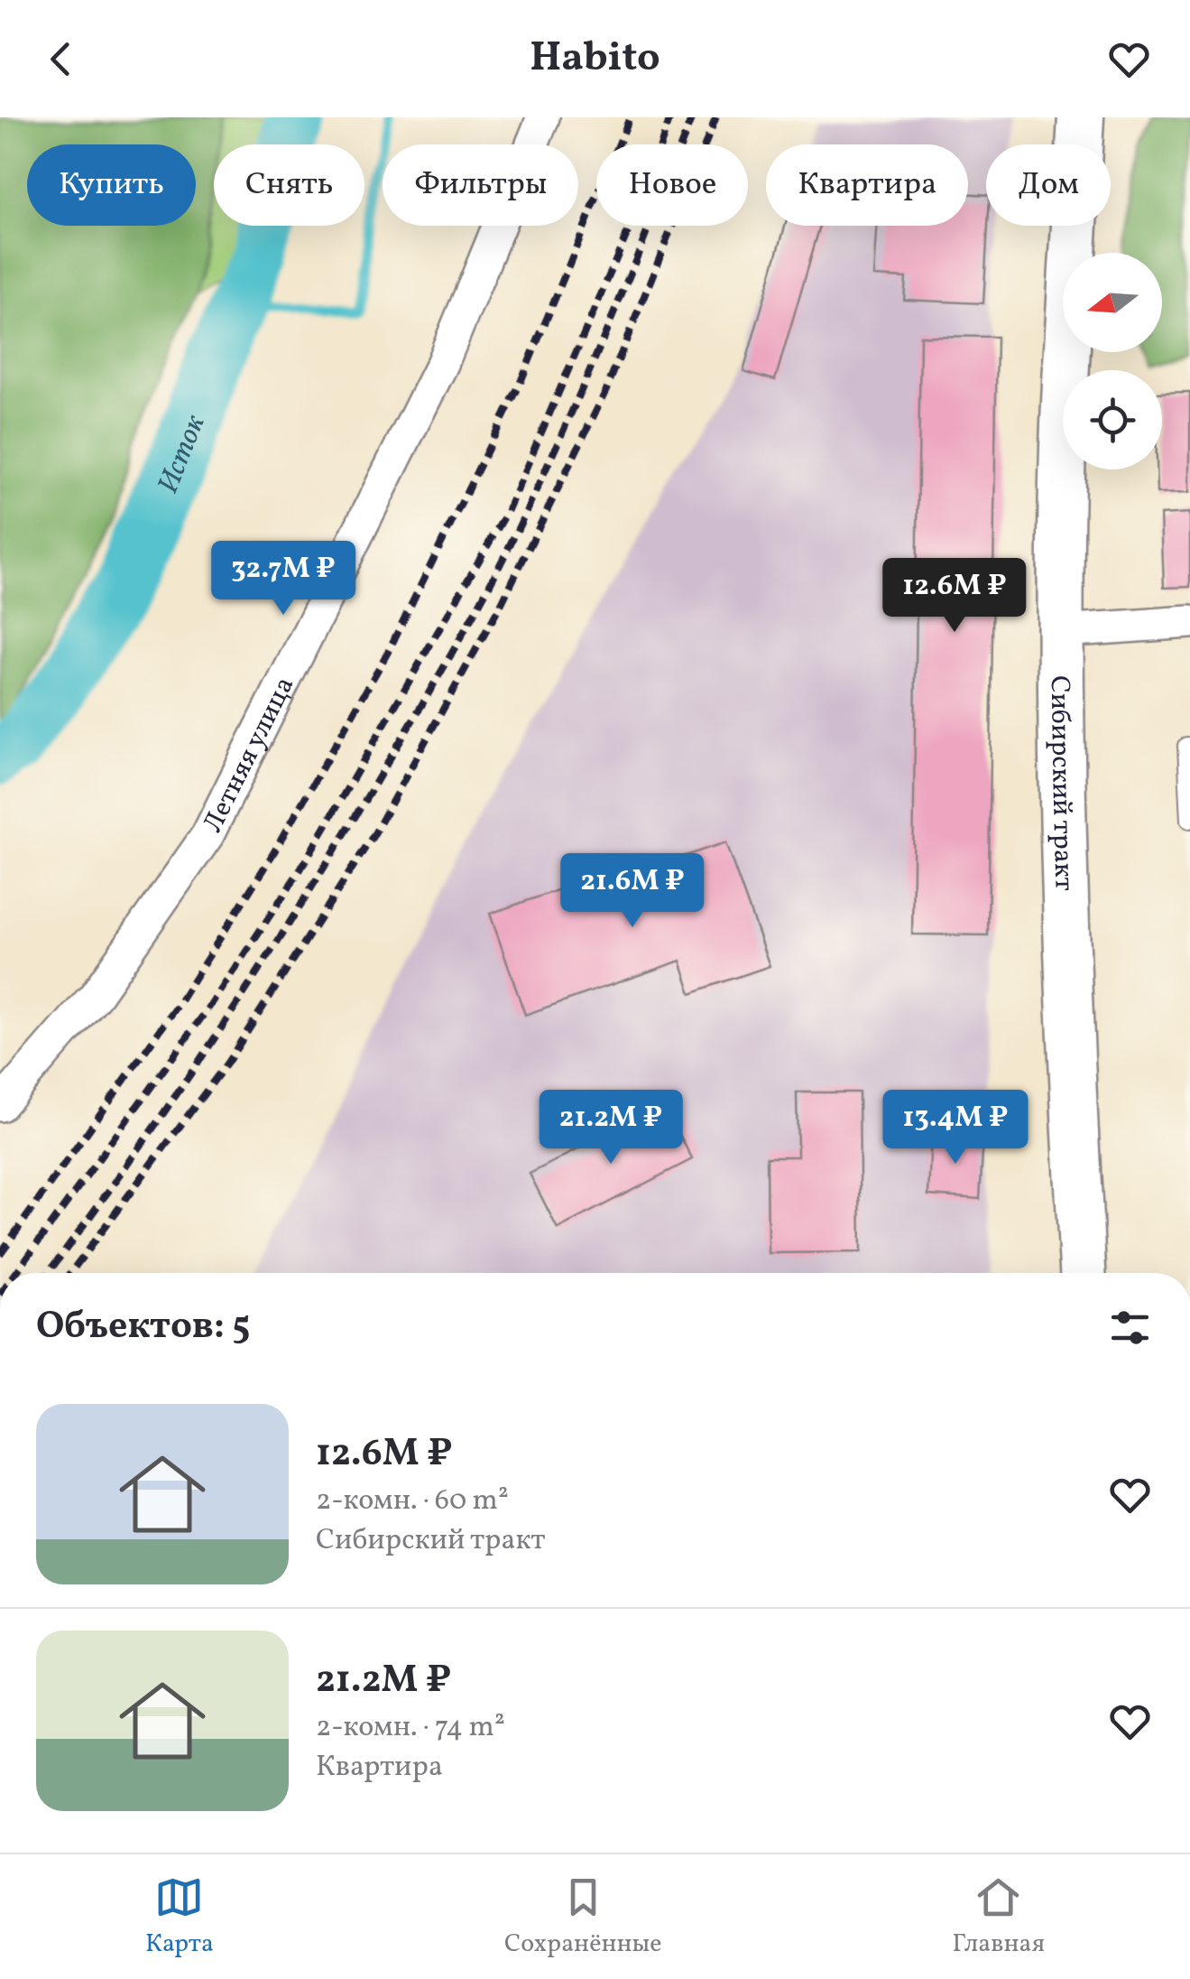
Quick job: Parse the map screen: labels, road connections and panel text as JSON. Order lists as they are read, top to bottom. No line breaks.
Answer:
{"streets":{"main road":["Сибирский тракт"],"street":["Летняя улица"]},"water":["Исток"],"north":"left","page":{"header":"Habito","chip":["Купить","Снять","Фильтры","Новое","Квартира","Дом"],"price":["32.7M ₽","12.6M ₽","21.6M ₽","21.2M ₽","13.4M ₽"],"heading":"Объектов: 5","list":[{"name":"12.6M ₽","note":"2-комн. · 60 m² · Сибирский тракт"},{"name":"21.2M ₽","note":"2-комн. · 74 m² · Квартира"}],"tabs":["Карта","Сохранённые","Главная"]}}
